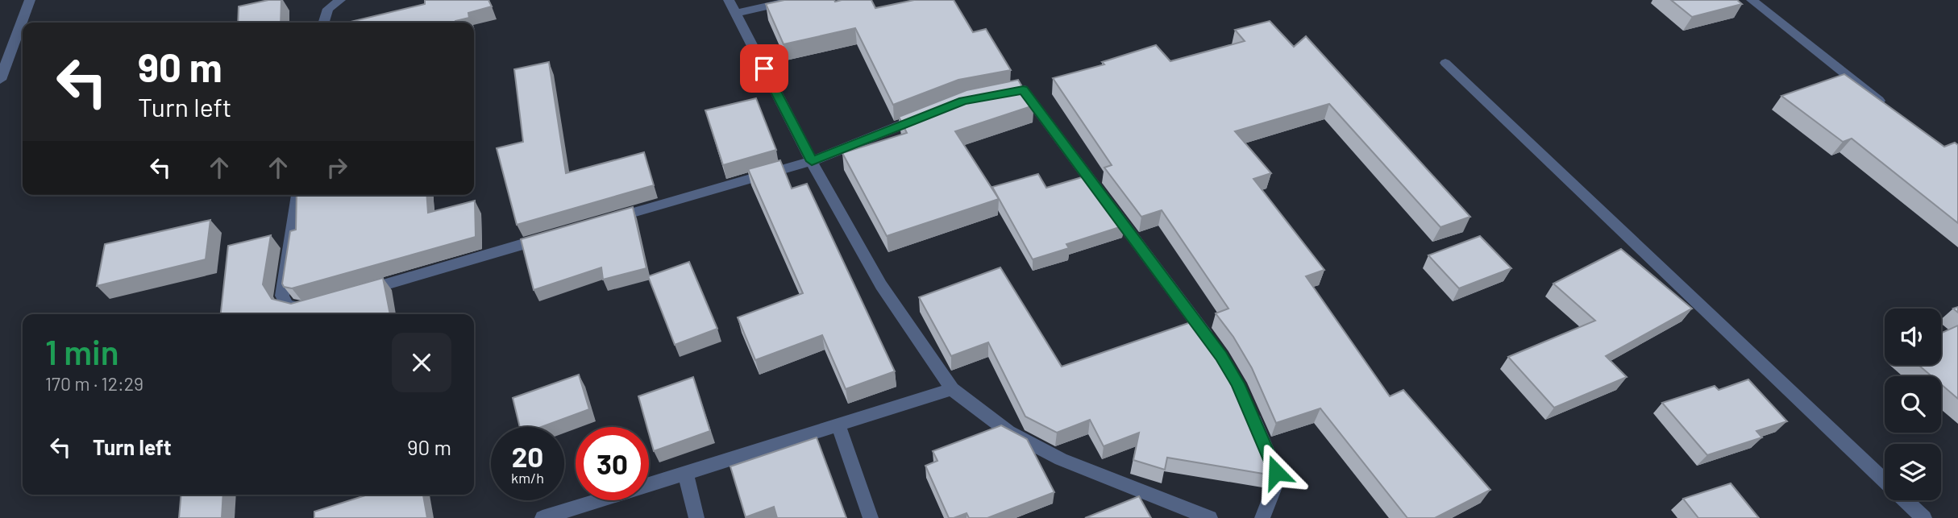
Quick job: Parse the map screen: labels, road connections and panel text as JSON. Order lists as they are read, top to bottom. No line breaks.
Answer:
{"page":{"turn":["90 m","Turn left"],"heading":["1 min","170 m · 12:29"],"list":[{"name":"Turn left","value":"90 m"}],"speed":"20 km/h","limit":"30"}}
